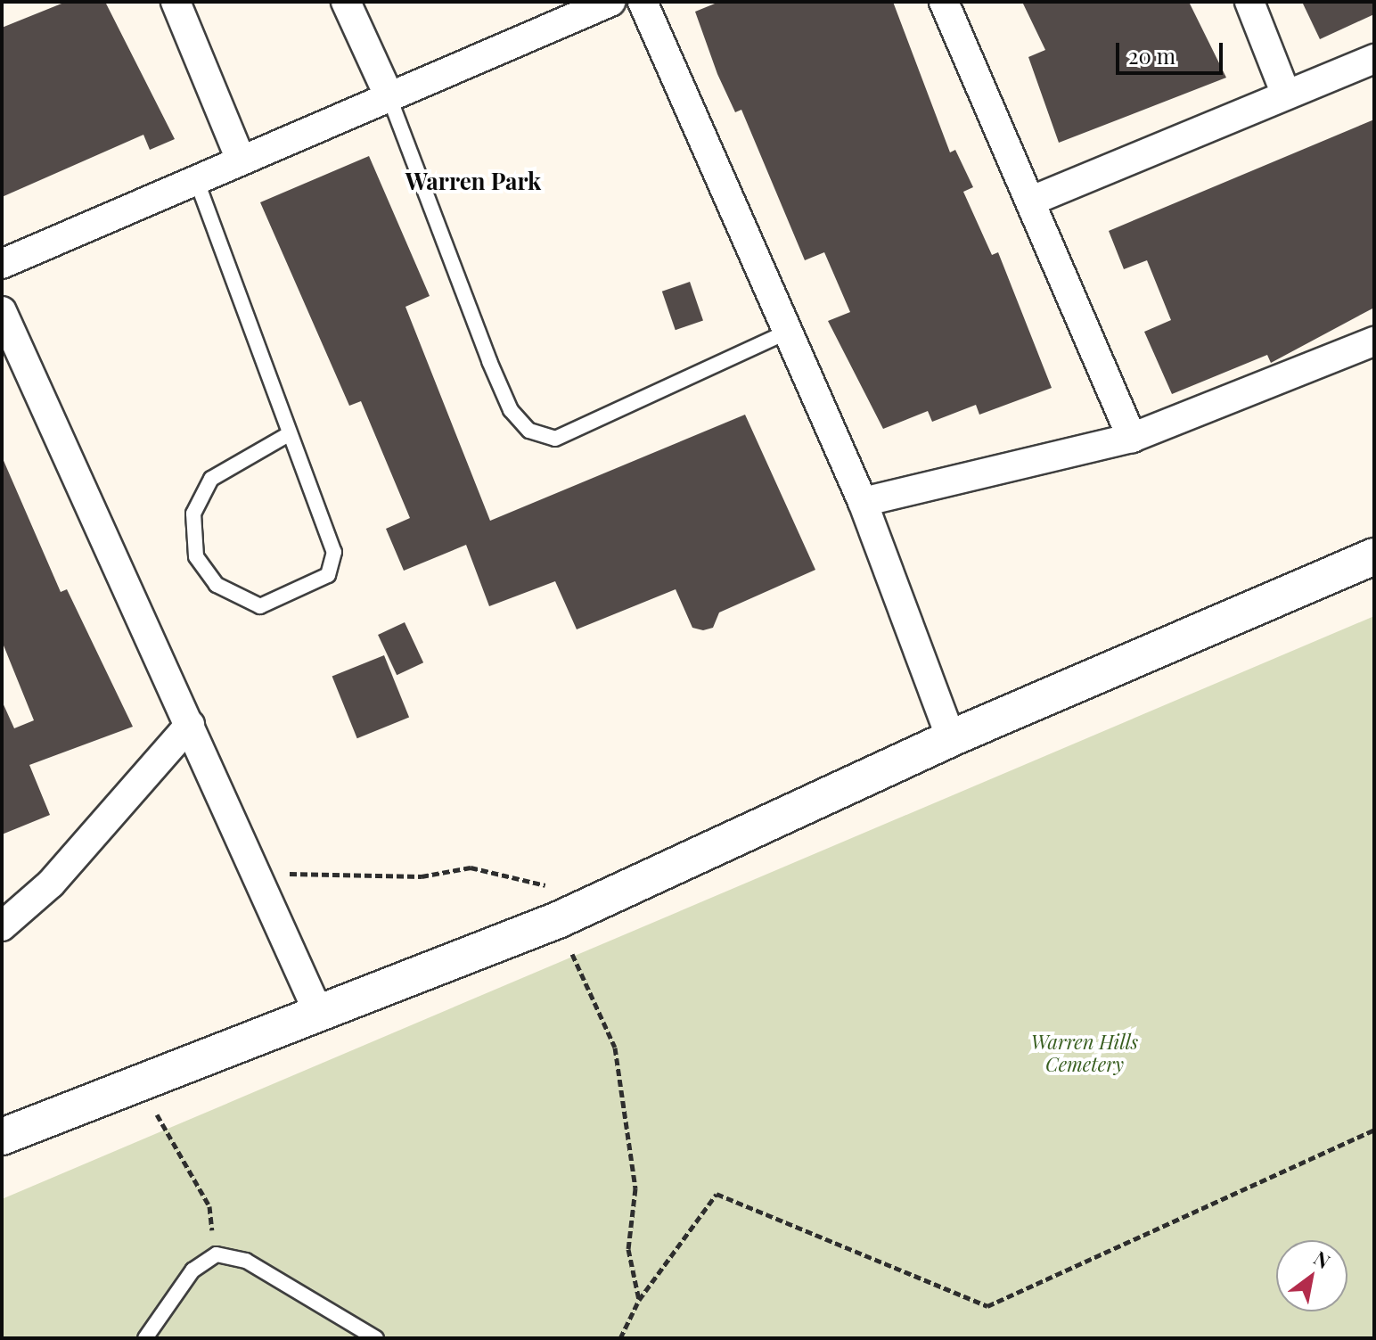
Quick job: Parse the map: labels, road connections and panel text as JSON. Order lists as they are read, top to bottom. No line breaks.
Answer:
{"districts":["Warren Park"],"parks":["Warren Hills Cemetery"],"scale_bar":"20 m","north":"top right"}
